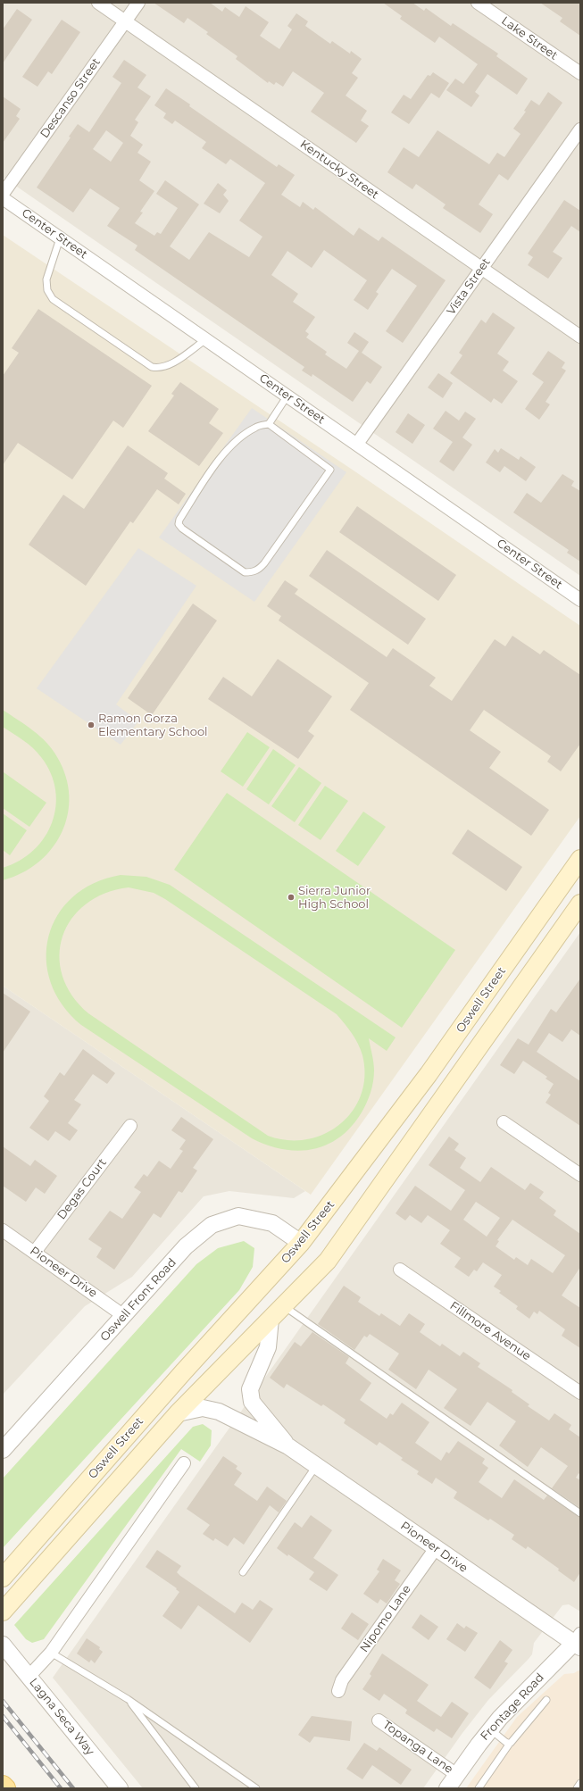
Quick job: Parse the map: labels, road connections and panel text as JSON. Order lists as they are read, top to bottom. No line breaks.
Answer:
{"streets":{"main road":["Oswell Street"],"street":["Lake Street","Descanso Street","Kentucky Street","Center Street","Vista Street","Degas Court","Pioneer Drive","Oswell Front Road","Fillmore Avenue","Nipomo Lane","Frontage Road","Lagna Seca Way","Topanga Lane"]},"crossings":[["Descanso Street","Kentucky Street"],["Kentucky Street","Vista Street"],["Center Street","Vista Street"],["Oswell Street","Pioneer Drive"],["Oswell Street","Oswell Front Road"],["Degas Court","Pioneer Drive"],["Pioneer Drive","Oswell Front Road"],["Pioneer Drive","Nipomo Lane"],["Pioneer Drive","Frontage Road"],["Frontage Road","Topanga Lane"]],"places":["Ramon Gorza Elementary School","Sierra Junior High School"]}
